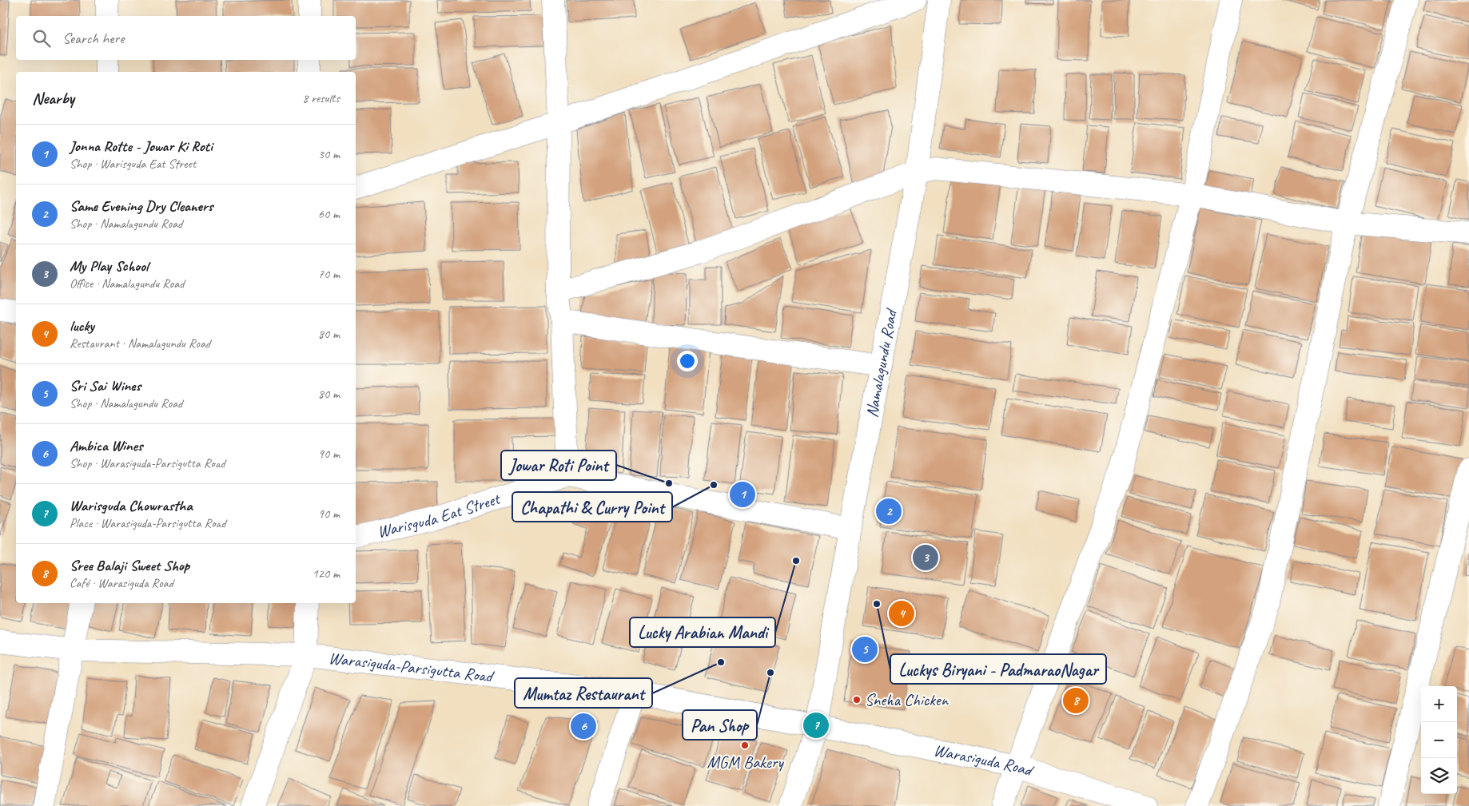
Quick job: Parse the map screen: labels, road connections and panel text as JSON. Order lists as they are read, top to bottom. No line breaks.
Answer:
{"streets":{"street":["Namalagundu Road","Warisguda Eat Street","Warasiguda-Parsigutta Road","Warasiguda Road"]},"crossings":[["Namalagundu Road","Warisguda Eat Street"],["Namalagundu Road","Warasiguda-Parsigutta Road"],["Namalagundu Road","Warasiguda Road"],["Warasiguda-Parsigutta Road","Warasiguda Road"]],"places":["Jowar Roti Point","Chapathi & Curry Point","Lucky Arabian Mandi","Luckys Biryani - PadmaraoNagar","Mumtaz Restaurant","Pan Shop","Sneha Chicken","MGM Bakery"],"page":{"search":"Search here","heading":["Nearby","8 results"],"list":[{"mark":"1","name":"Jonna Rotte - Jowar Ki Roti","note":"Shop · Warisguda Eat Street","value":"30 m"},{"mark":"2","name":"Same Evening Dry Cleaners","note":"Shop · Namalagundu Road","value":"60 m"},{"mark":"3","name":"My Play School","note":"Office · Namalagundu Road","value":"70 m"},{"mark":"4","name":"lucky","note":"Restaurant · Namalagundu Road","value":"80 m"},{"mark":"5","name":"Sri Sai Wines","note":"Shop · Namalagundu Road","value":"80 m"},{"mark":"6","name":"Ambica Wines","note":"Shop · Warasiguda-Parsigutta Road","value":"90 m"},{"mark":"7","name":"Warisguda Chowrastha","note":"Place · Warasiguda-Parsigutta Road","value":"90 m"},{"mark":"8","name":"Sree Balaji Sweet Shop","note":"Café · Warasiguda Road","value":"120 m"}],"pins":["1","2","3","4","5","8","7","6"],"map_buttons":["+","−"]}}
